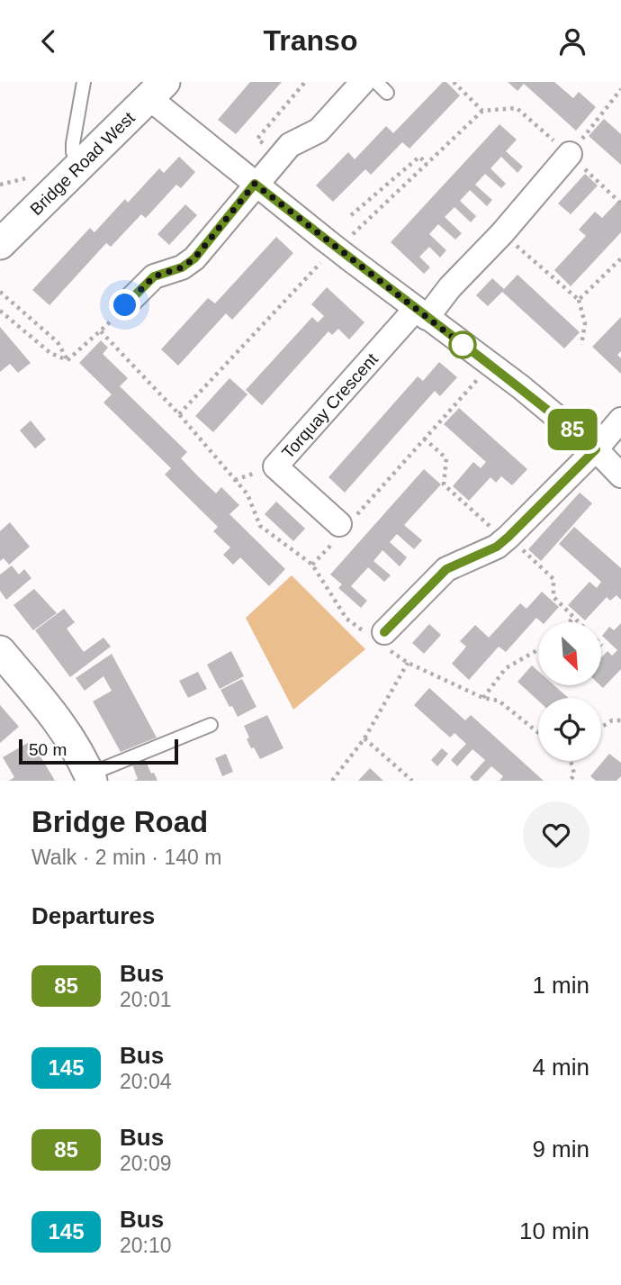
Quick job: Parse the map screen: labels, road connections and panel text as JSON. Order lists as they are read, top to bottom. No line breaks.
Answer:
{"streets":{"street":["Bridge Road West","Torquay Crescent"]},"lines":["bus line 85"],"scale_bar":"50 m","north":"bottom right","page":{"header":"Transo","on_map":"85","scale":"50 m","heading":[["Bridge Road","Walk · 2 min · 140 m"],"Departures"],"list":[{"mark":"85","name":"Bus","note":"20:01","value":"1 min"},{"mark":"145","name":"Bus","note":"20:04","value":"4 min"},{"mark":"85","name":"Bus","note":"20:09","value":"9 min"},{"mark":"145","name":"Bus","note":"20:10","value":"10 min"}]}}
